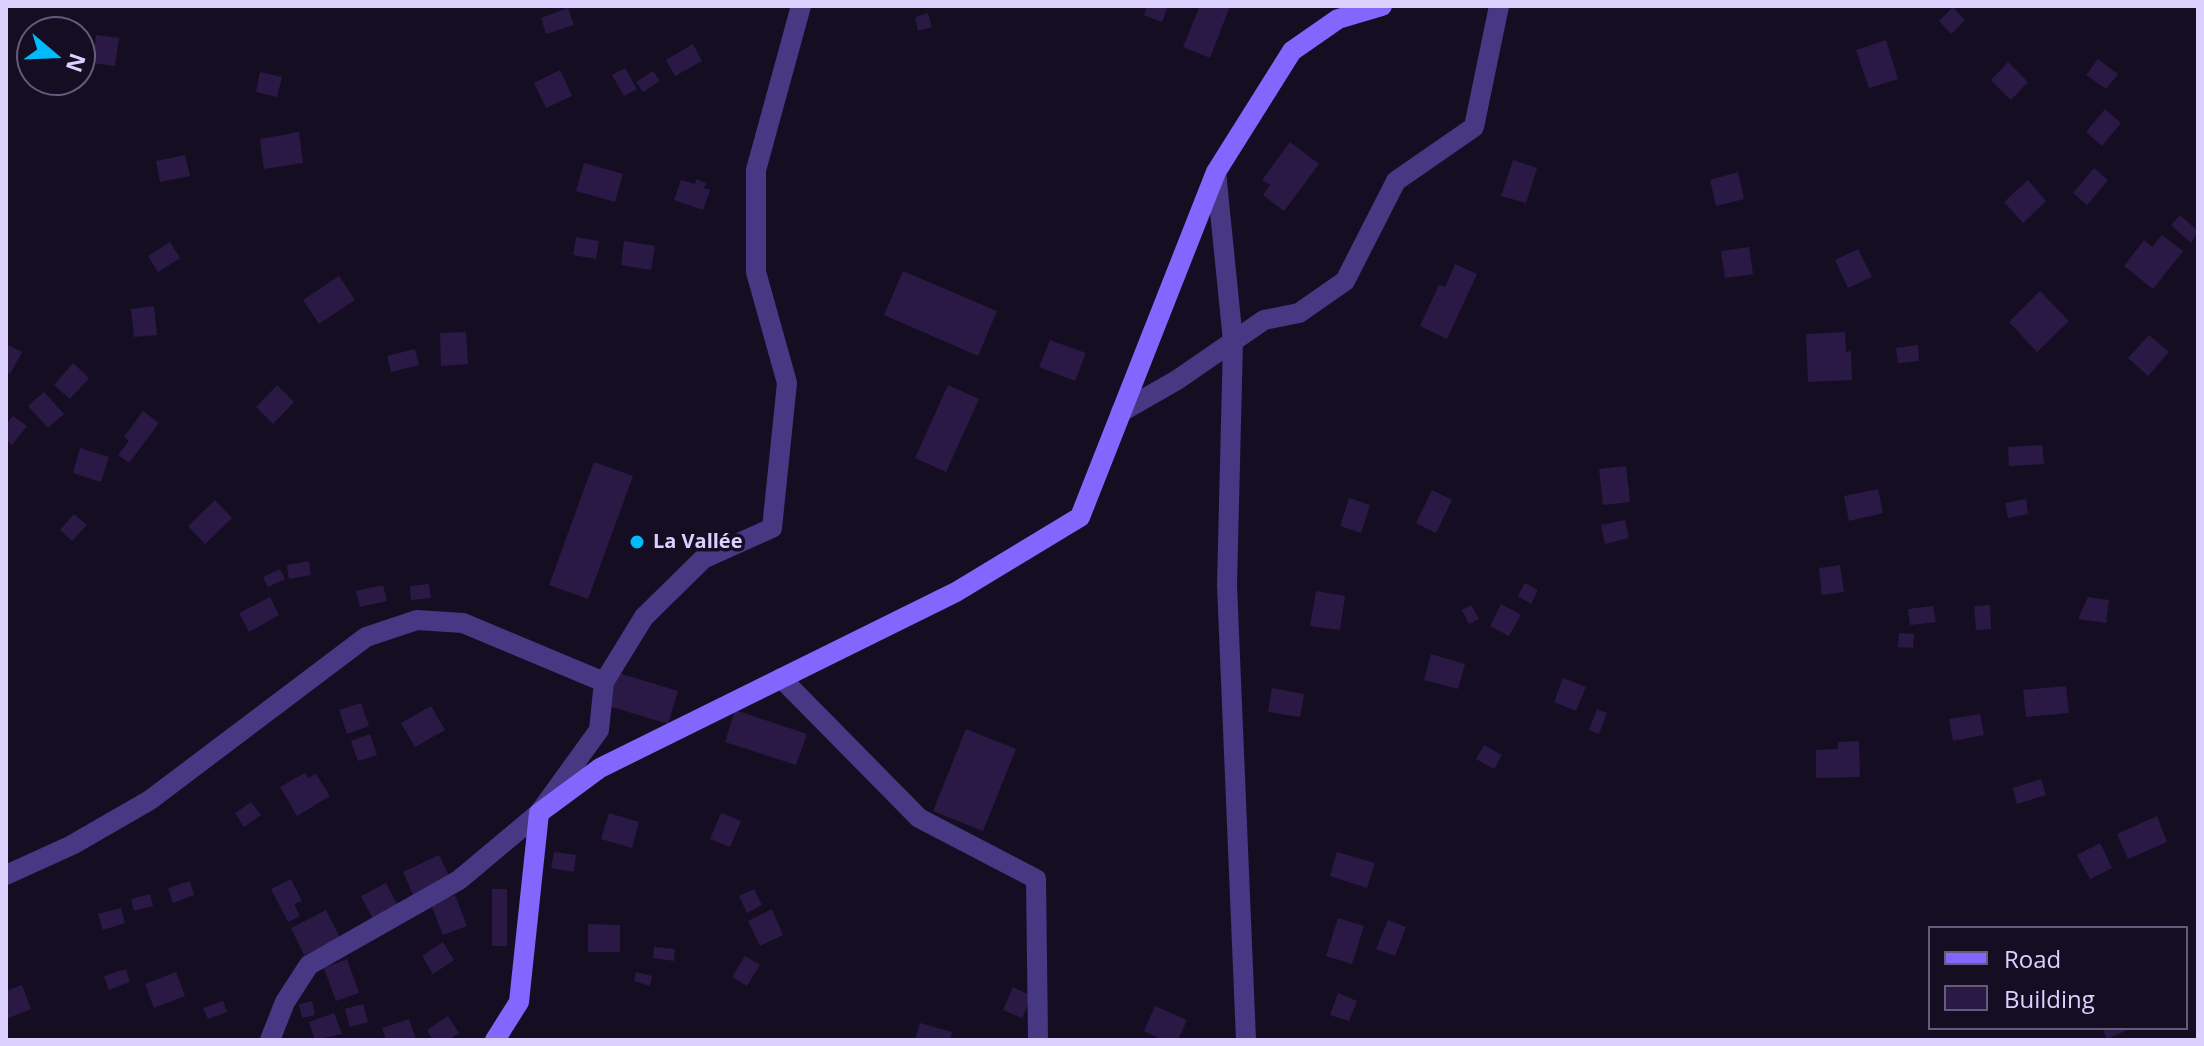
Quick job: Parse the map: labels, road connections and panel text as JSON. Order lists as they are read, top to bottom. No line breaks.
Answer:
{"places":["La Vallée"],"legend":["Road","Building"],"north":"right"}
